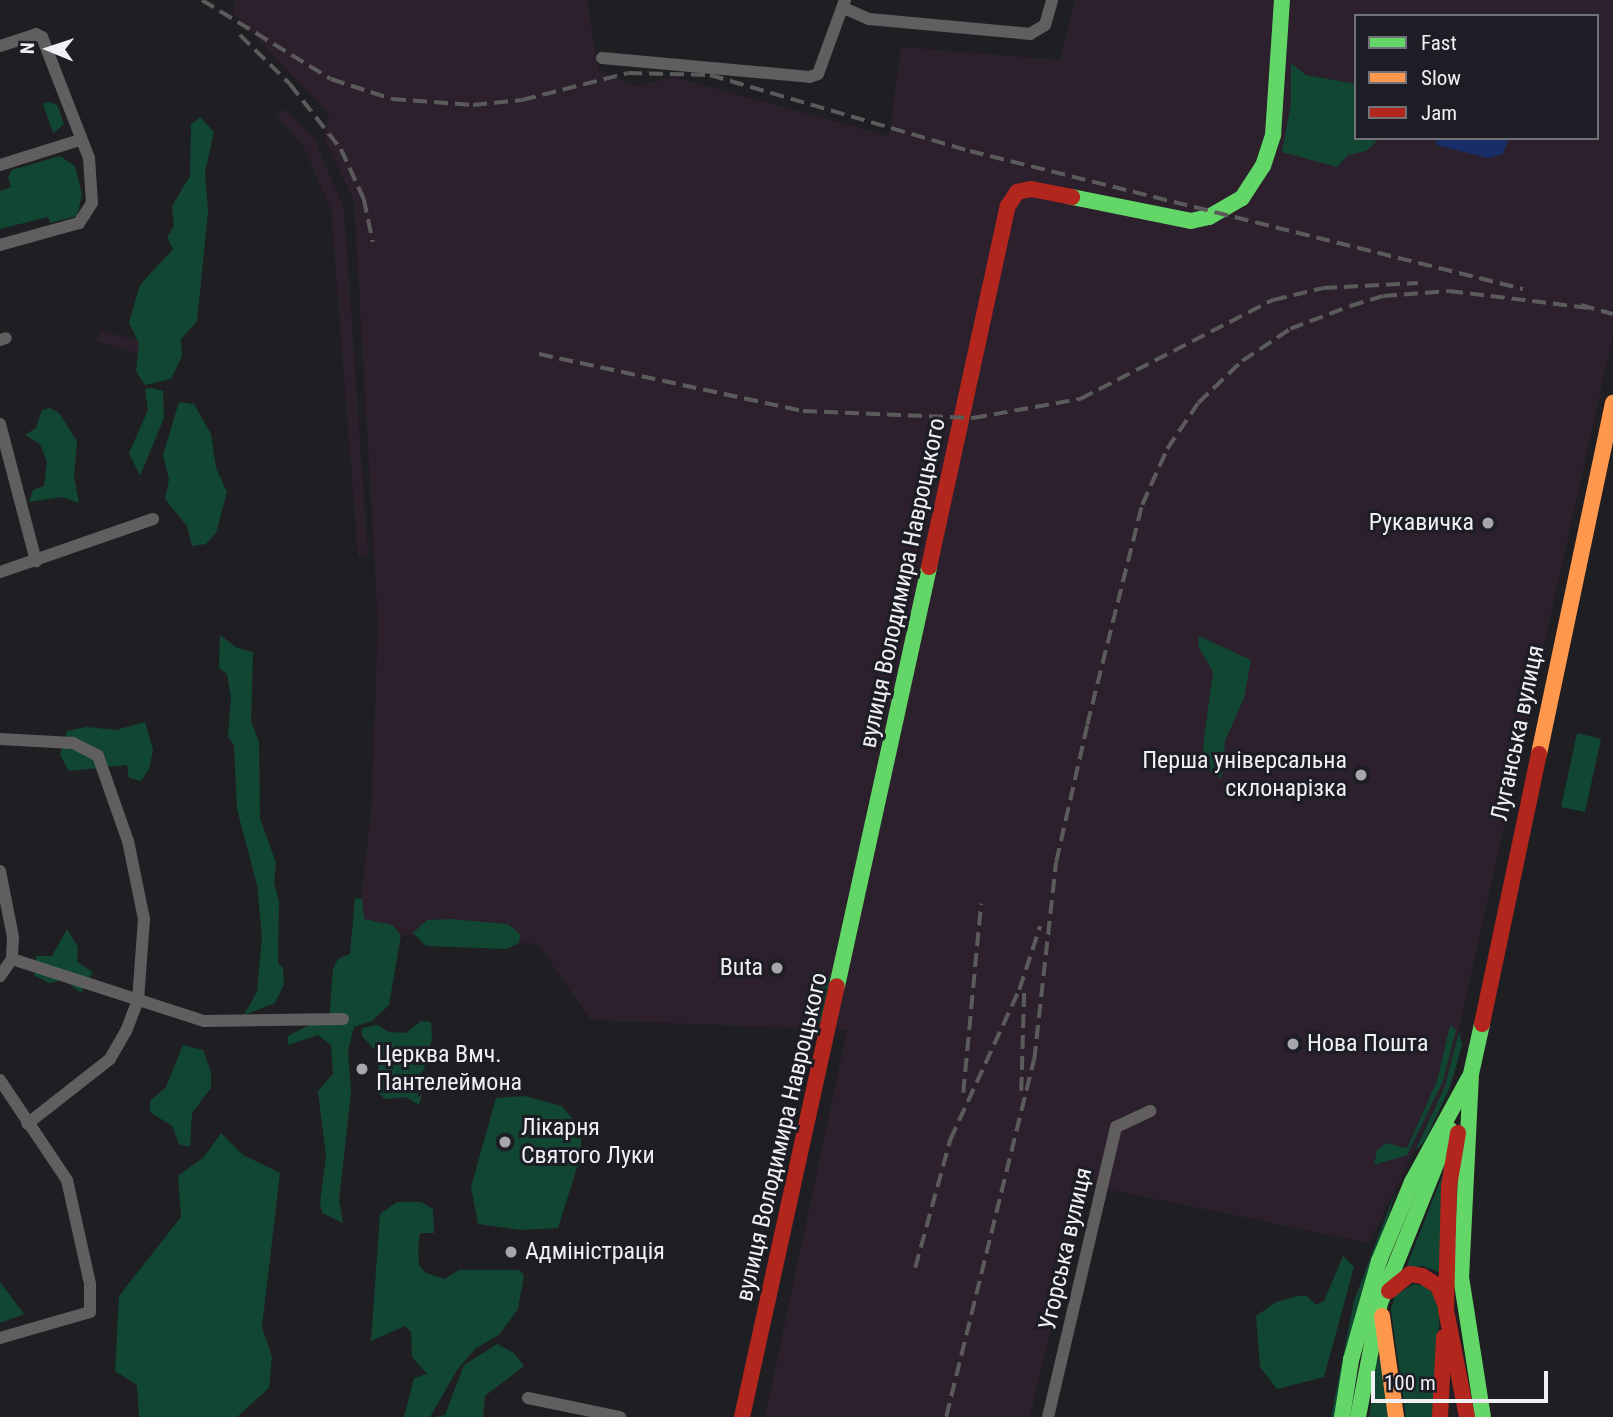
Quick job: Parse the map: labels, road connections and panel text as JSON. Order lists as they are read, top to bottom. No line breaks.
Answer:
{"streets":{"main road":["вулиця Володимира Навроцького","Луганська вулиця"],"street":["Угорська вулиця"]},"places":["Рукавичка","Перша універсальна склонарізка","Buta","Нова Пошта","Церква Вмч. Пантелеймона","Лікарня Святого Луки","Адміністрація"],"legend":["Fast","Slow","Jam"],"scale_bar":"100 m","north":"left"}
